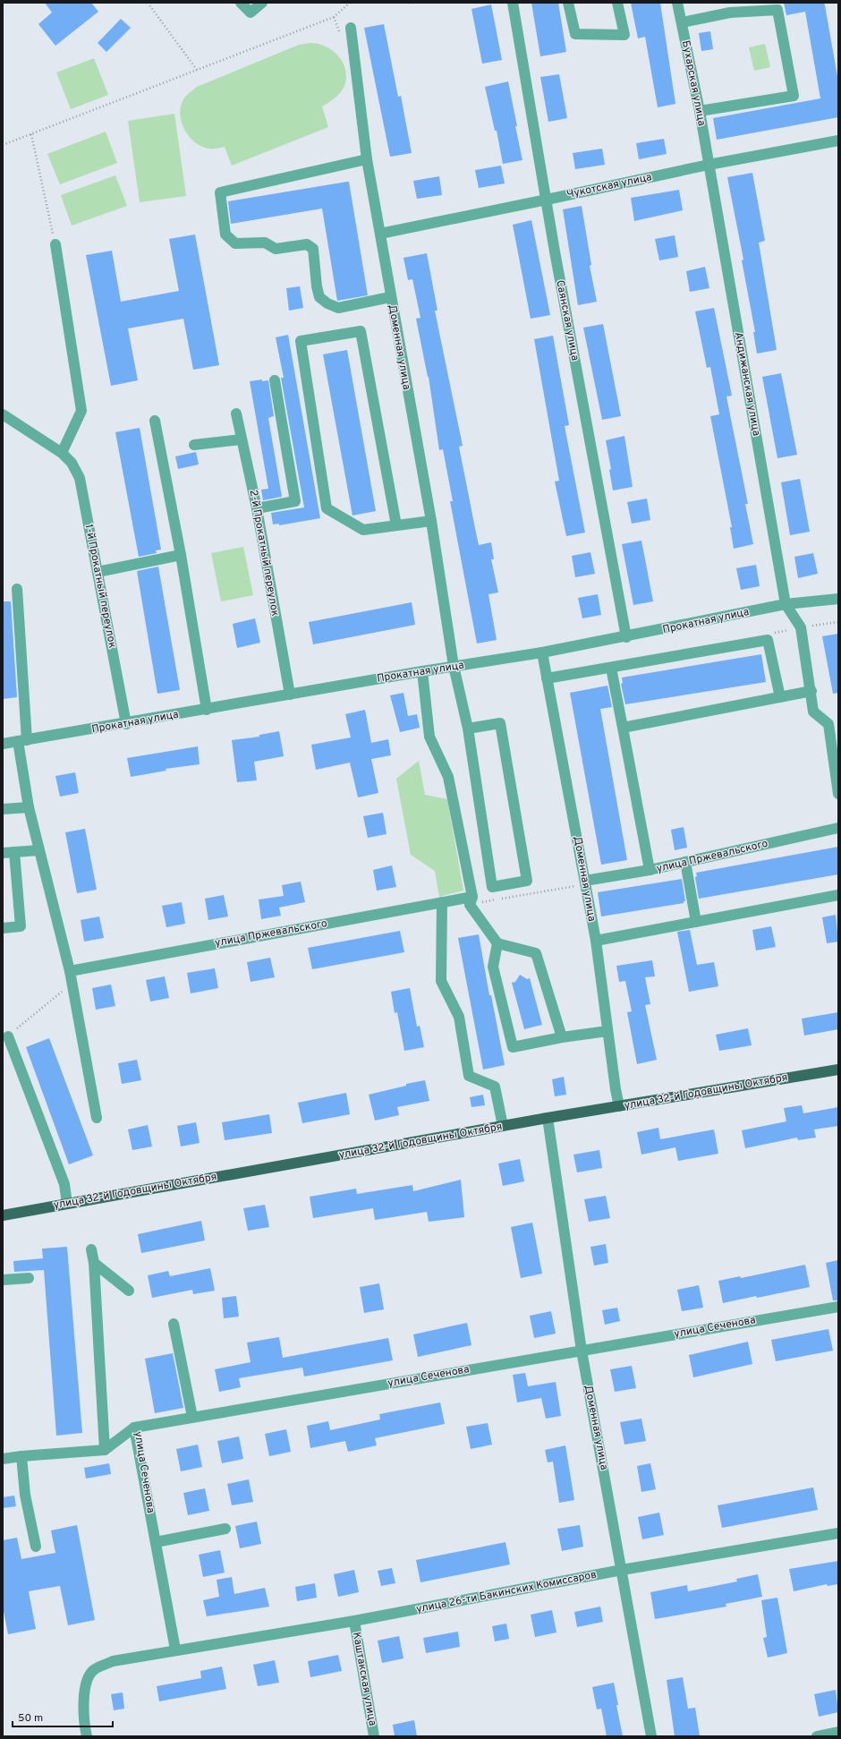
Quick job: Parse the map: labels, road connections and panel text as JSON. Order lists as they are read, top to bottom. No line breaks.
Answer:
{"streets":{"main road":["улица 32-й Годовщины Октября"],"street":["Бухарская улица","Чукотская улица","Саянская улица","Доменная улица","Андижанская улица","2-й Прокатный переулок","1-й Прокатный переулок","Прокатная улица","улица Пржевальского","улица Сеченова","улица 26-ти Бакинских Комиссаров","Каштакская улица"]},"crossings":[["Бухарская улица","Чукотская улица"],["Бухарская улица","Андижанская улица"],["Чукотская улица","Саянская улица"],["Чукотская улица","Доменная улица"],["Чукотская улица","Андижанская улица"],["Саянская улица","Прокатная улица"],["Доменная улица","Прокатная улица"],["Доменная улица","улица Пржевальского"],["Доменная улица","улица 32-й Годовщины Октября"],["Доменная улица","улица Сеченова"],["Доменная улица","улица 26-ти Бакинских Комиссаров"],["Андижанская улица","Прокатная улица"],["2-й Прокатный переулок","Прокатная улица"],["1-й Прокатный переулок","Прокатная улица"],["улица 26-ти Бакинских Комиссаров","Каштакская улица"]],"scale_bar":"50 m"}
